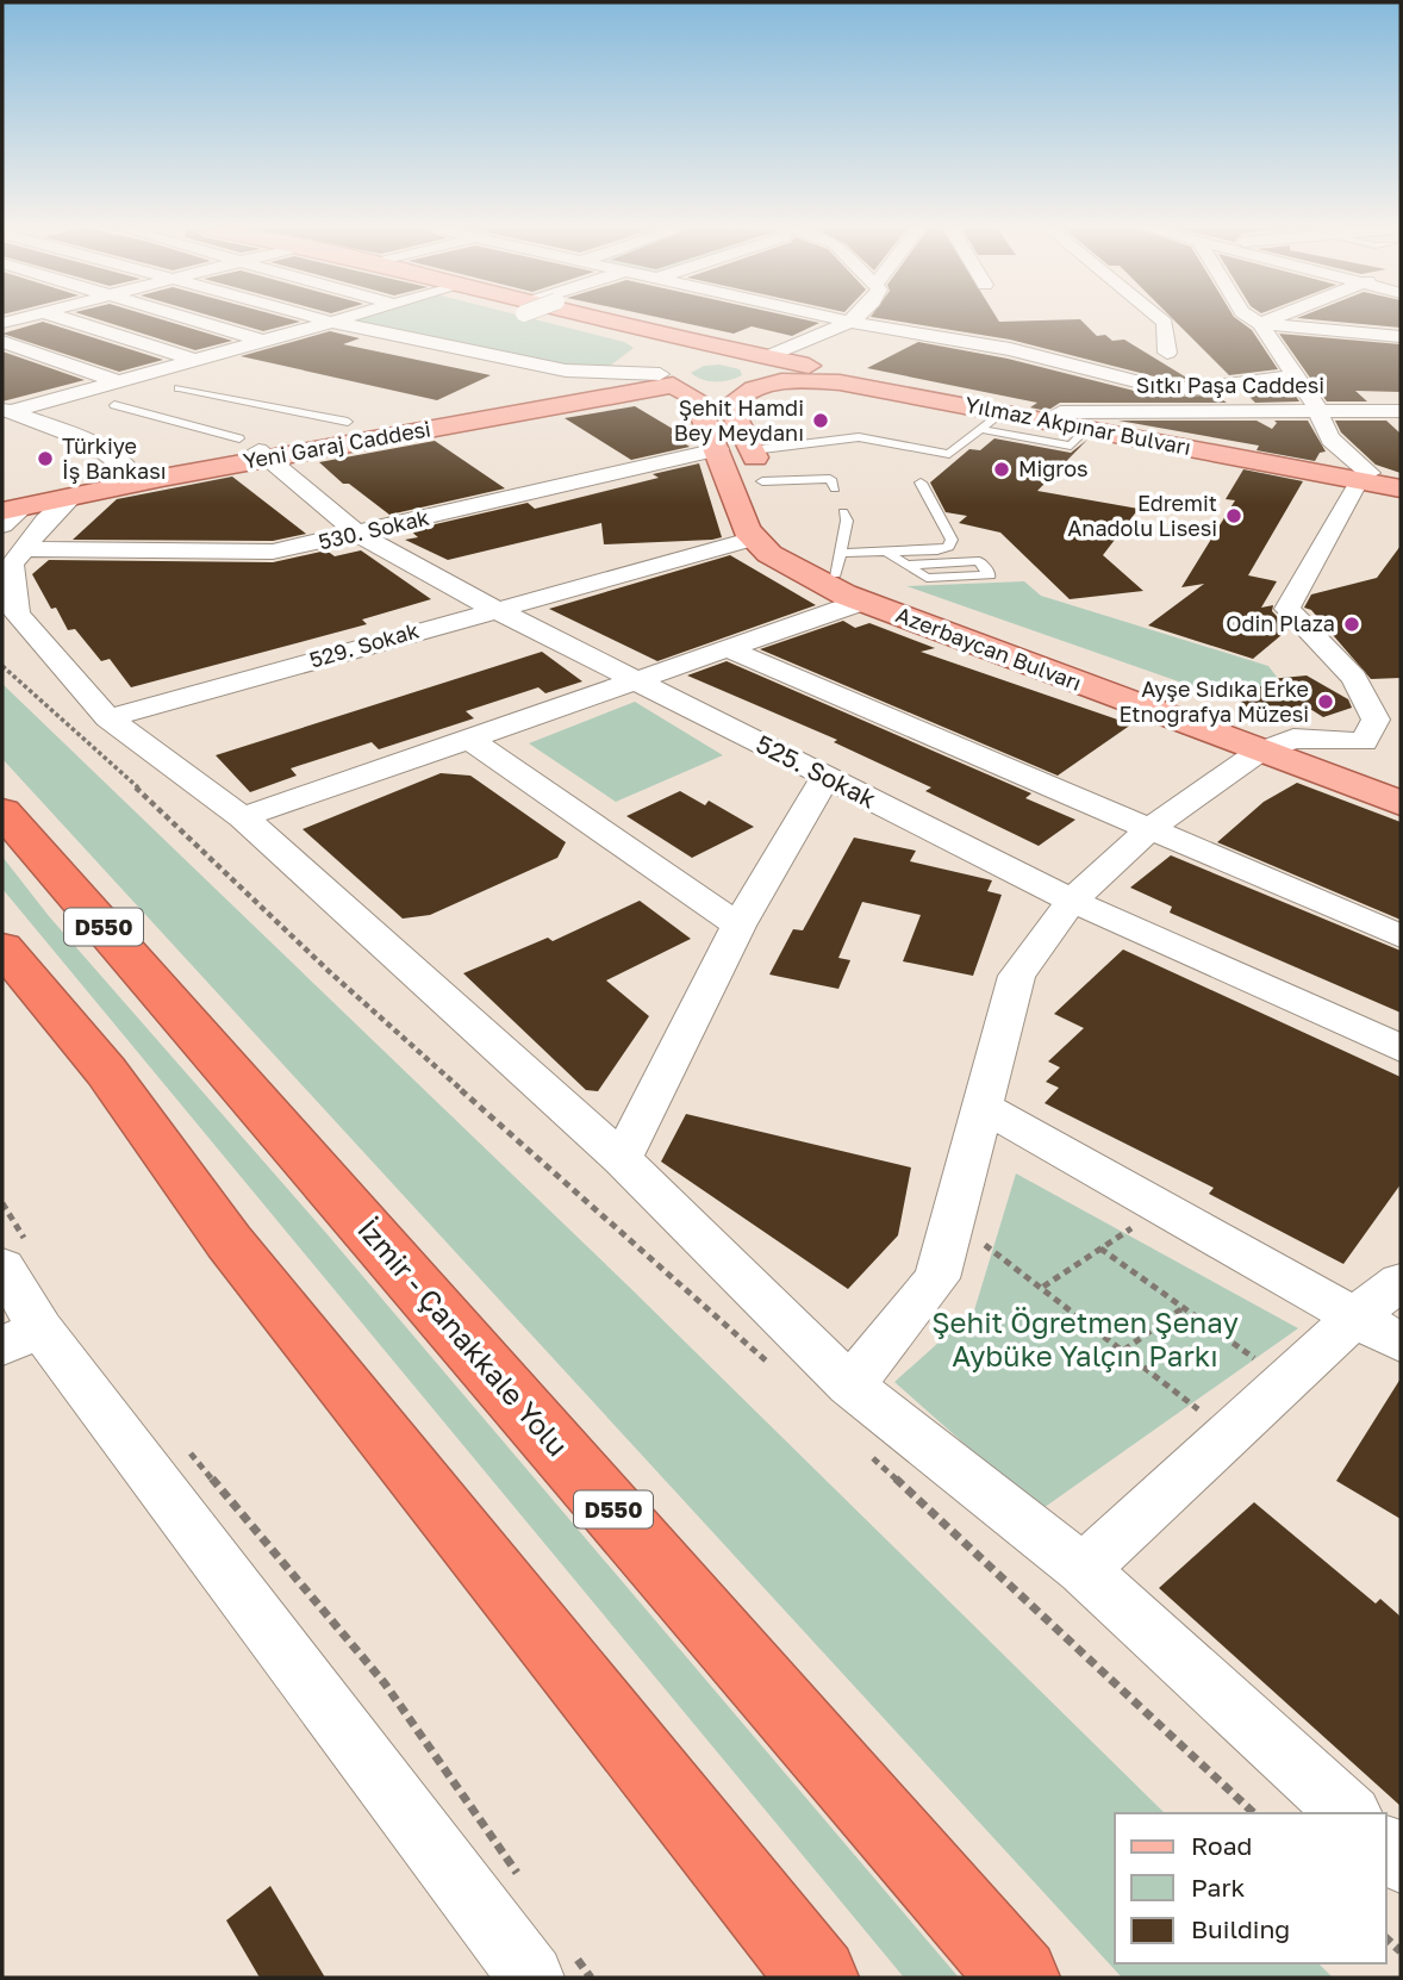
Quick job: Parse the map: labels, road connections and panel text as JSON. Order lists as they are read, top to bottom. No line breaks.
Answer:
{"streets":{"highway":["D550","İzmir - Çanakkale Yolu"],"main road":["Yılmaz Akpınar Bulvarı","Yeni Garaj Caddesi","Azerbaycan Bulvarı"],"street":["Sıtkı Paşa Caddesi","530. Sokak","529. Sokak","525. Sokak"]},"crossings":[["Sıtkı Paşa Caddesi","Yılmaz Akpınar Bulvarı"],["Yılmaz Akpınar Bulvarı","Yeni Garaj Caddesi"],["Yılmaz Akpınar Bulvarı","Azerbaycan Bulvarı"],["Yeni Garaj Caddesi","Azerbaycan Bulvarı"],["Yeni Garaj Caddesi","525. Sokak"],["530. Sokak","Azerbaycan Bulvarı"],["530. Sokak","525. Sokak"],["529. Sokak","Azerbaycan Bulvarı"],["529. Sokak","525. Sokak"]],"parks":["Şehit Öğretmen Şenay Aybüke Yalçın Parkı"],"places":["Şehit Hamdi Bey Meydanı","Türkiye İş Bankası","Migros","Edremit Anadolu Lisesi","Odin Plaza","Ayşe Sıdıka Erke Etnografya Müzesi"],"legend":["Road","Park","Building"]}
